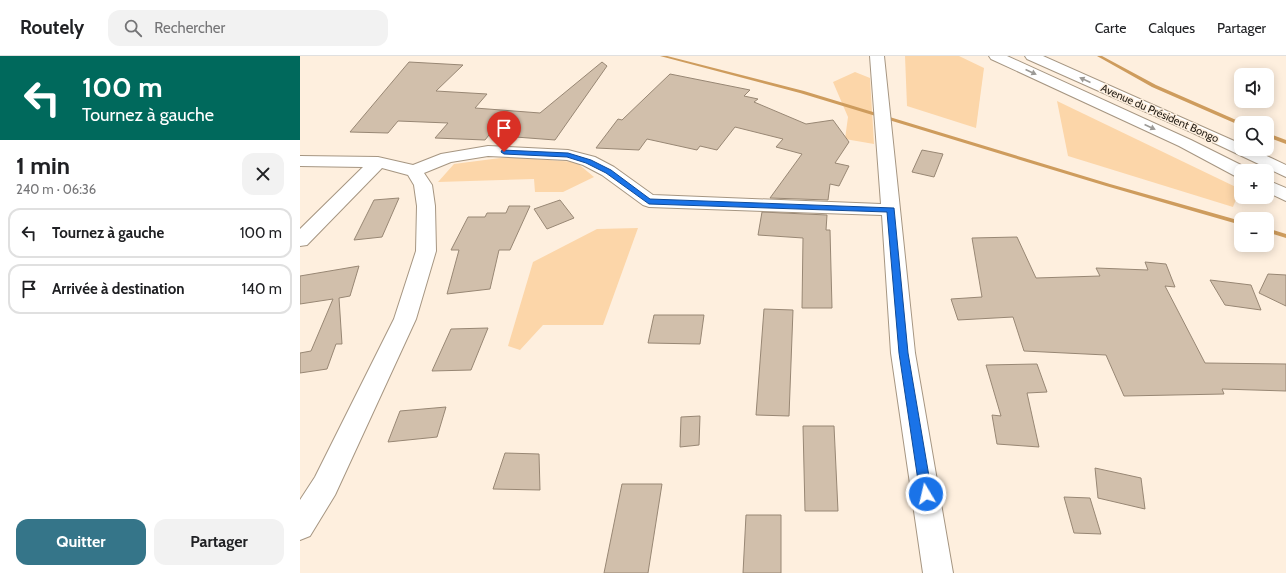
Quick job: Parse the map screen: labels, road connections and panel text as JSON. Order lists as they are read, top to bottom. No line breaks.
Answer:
{"streets":{"street":["Avenue du Président Bongo"]},"page":{"header":"Routely","search":"Rechercher","nav":["Carte","Calques","Partager"],"turn":["100 m","Tournez à gauche"],"map_buttons":["+","−"],"heading":["1 min","240 m · 06:36"],"list":[{"name":"Tournez à gauche","value":"100 m"},{"name":"Arrivée à destination","value":"140 m"}],"buttons":["Quitter","Partager"]}}
